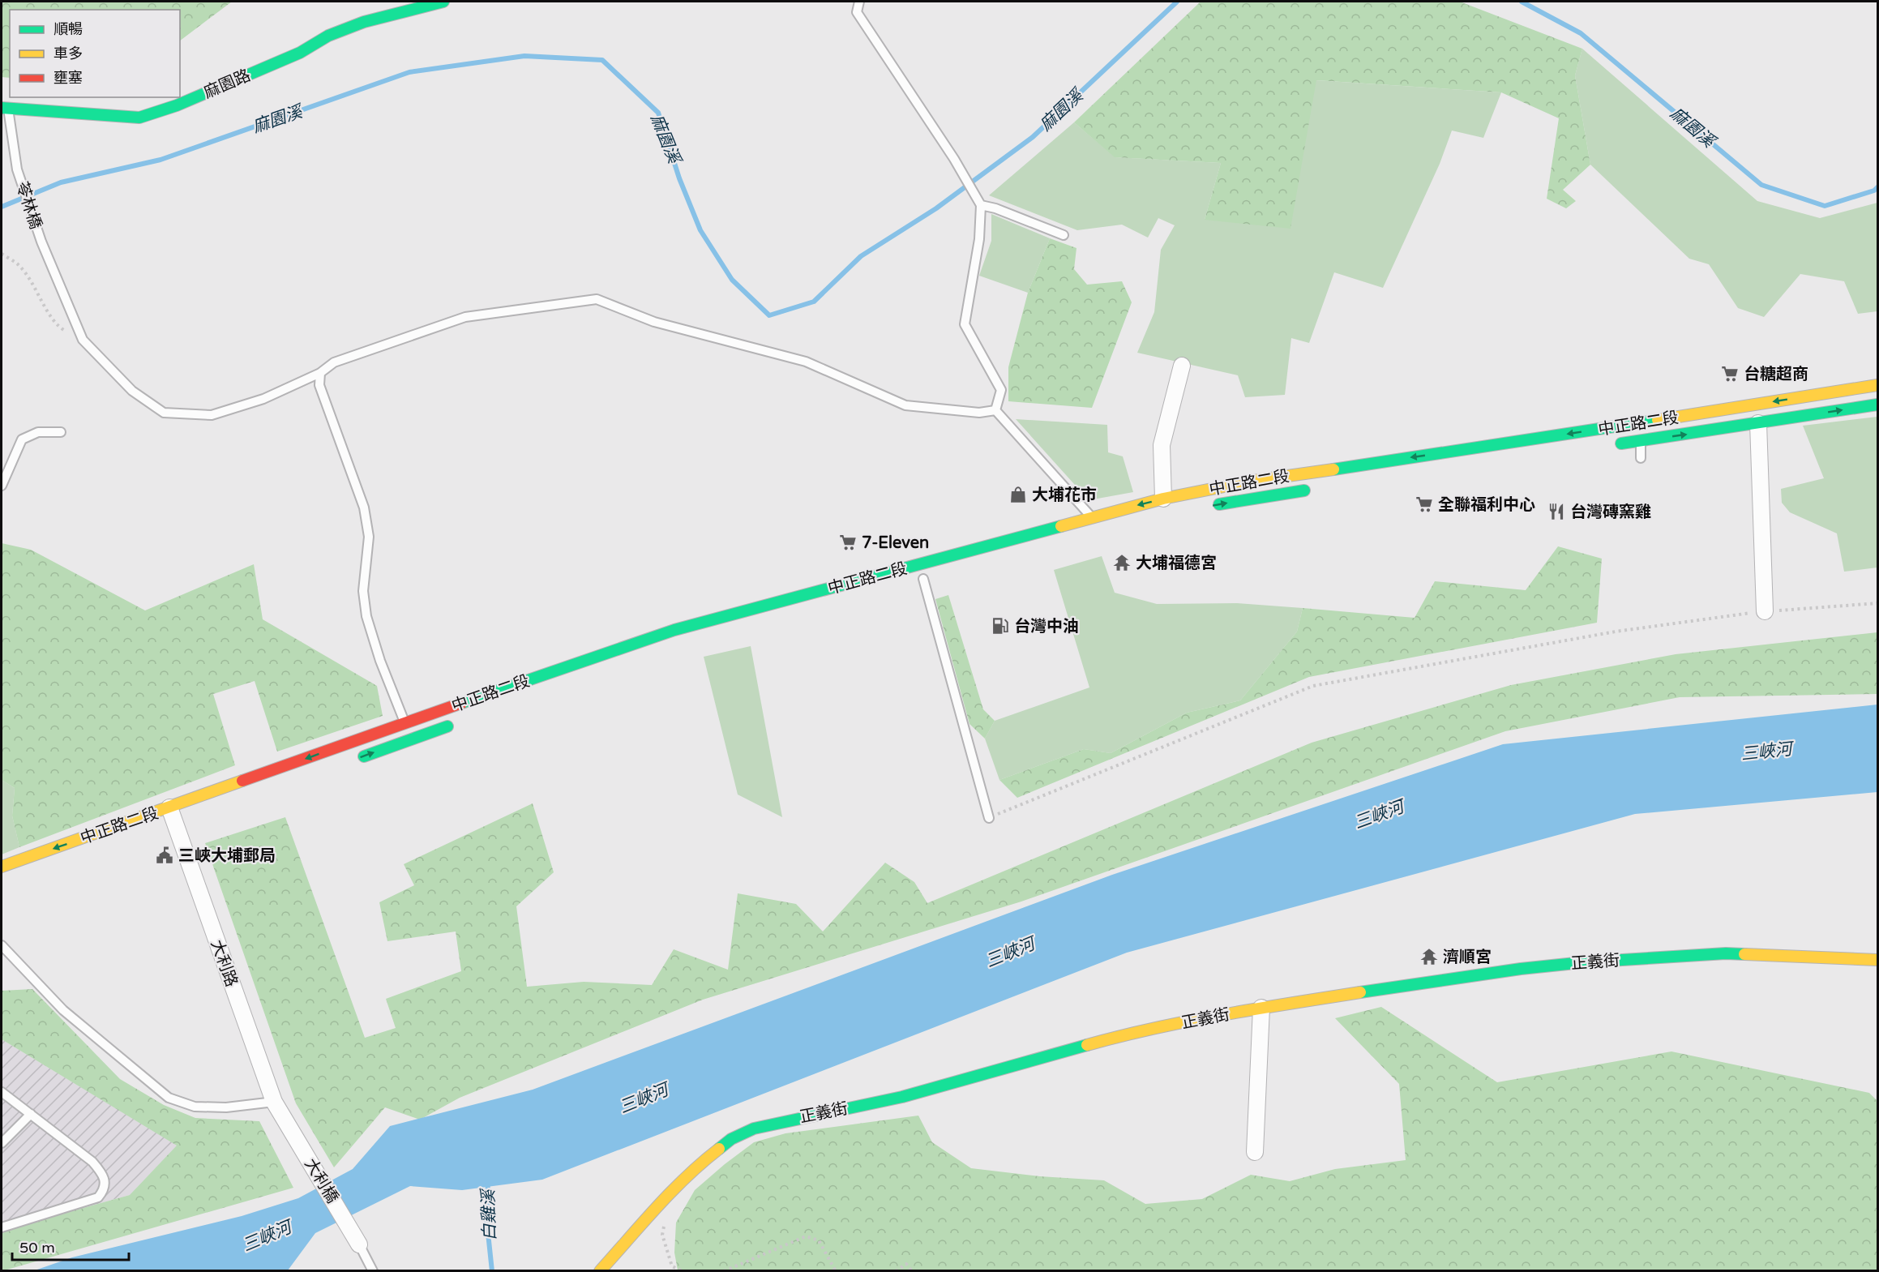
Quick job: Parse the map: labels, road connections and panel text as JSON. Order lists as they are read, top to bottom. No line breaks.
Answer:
{"streets":{"main road":["麻園路","中正路二段","正義街"],"street":["大利路","大利橋"],"lane":["苓林橋"]},"crossings":[["麻園路","苓林橋"],["中正路二段","大利路"],["大利路","大利橋"]],"water":["麻園溪","三峽河","白雞溪"],"places":{"supermarket":["台糖超商","全聯福利中心","7-Eleven"],"shop":["大埔花市"],"restaurant":["台灣磚窯雞"],"temple":["大埔福德宮","濟順宮"],"fuel station":["台灣中油"],"public building":["三峽大埔郵局"]},"legend":["順暢","車多","壅塞"],"scale_bar":"50 m"}
